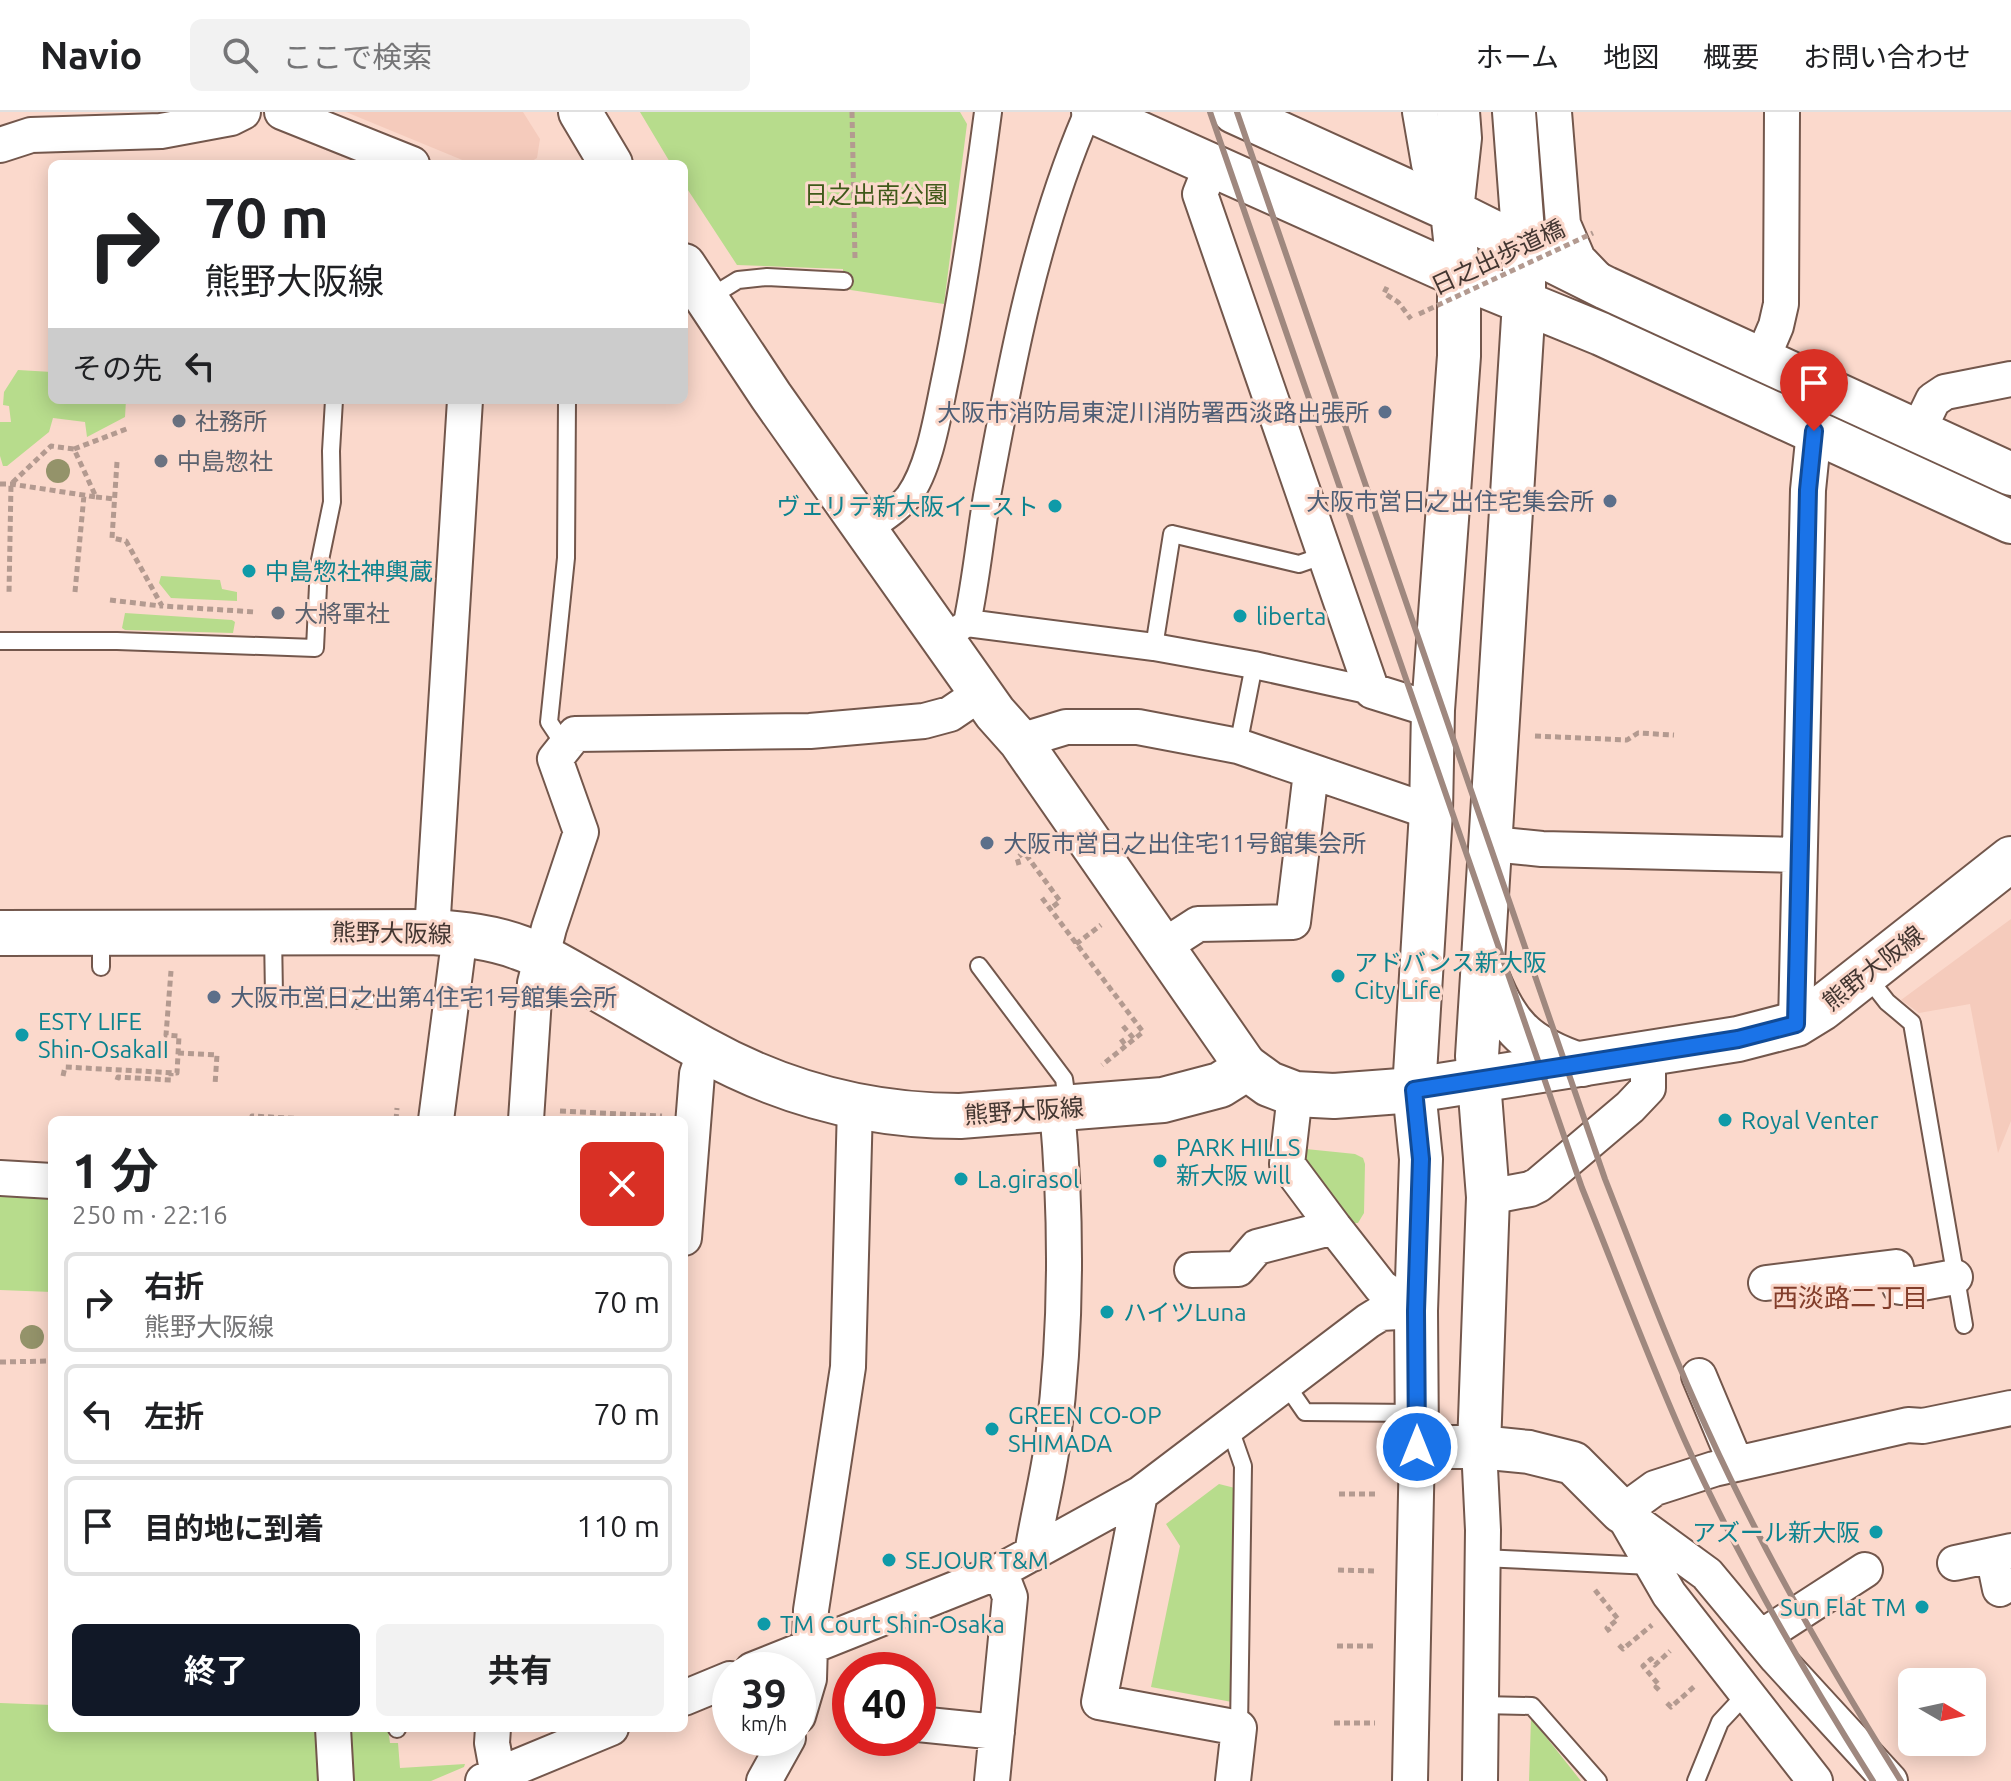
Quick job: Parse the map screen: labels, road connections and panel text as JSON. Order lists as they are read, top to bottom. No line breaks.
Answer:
{"streets":{"main road":["熊野大阪線"],"path":["日之出歩道橋"]},"districts":["西淡路二丁目"],"parks":["日之出南公園"],"places":["大阪市消防局東淀川消防署西淡路出張所","社務所","中島惣社","大阪市営日之出住宅集会所","ヴェリテ新大阪イースト","中島惣社神輿蔵","大將軍社","liberta","大阪市営日之出住宅11号館集会所","アドバンス新大阪 City Life","大阪市営日之出第4住宅1号館集会所","ESTY LIFE Shin-OsakaII","Royal Venter","PARK HILLS 新大阪 will","La.girasol","ハイツLuna","GREEN CO-OP SHIMADA","アズール新大阪","SEJOUR T&M","Sun Flat TM","TM Court Shin-Osaka"],"north":"right","page":{"header":"Navio","search":"ここで検索","nav":["ホーム","地図","概要","お問い合わせ"],"turn":["70 m","熊野大阪線"],"then":"その先","heading":["1 分","250 m · 22:16"],"list":[{"name":"右折","note":"熊野大阪線","value":"70 m"},{"name":"左折","value":"70 m"},{"name":"目的地に到着","value":"110 m"}],"buttons":["終了","共有"],"speed":"39 km/h","limit":"40"}}
